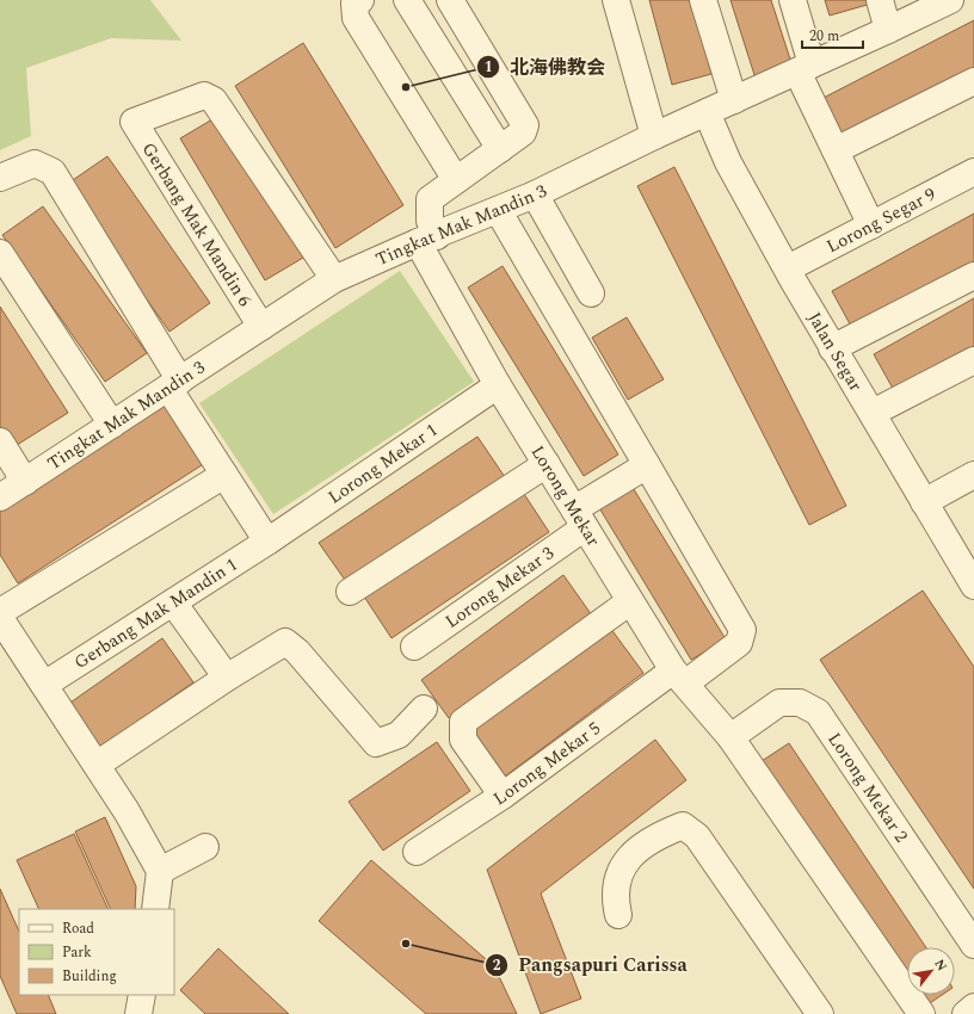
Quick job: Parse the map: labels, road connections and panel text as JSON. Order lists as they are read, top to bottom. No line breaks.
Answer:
{"streets":{"street":["Lorong Segar 9","Gerbang Mak Mandin 6","Tingkat Mak Mandin 3","Jalan Segar","Lorong Mekar 1","Lorong Mekar","Lorong Mekar 3","Gerbang Mak Mandin 1","Lorong Mekar 5","Lorong Mekar 2"]},"crossings":[["Lorong Segar 9","Jalan Segar"],["Gerbang Mak Mandin 6","Tingkat Mak Mandin 3"],["Tingkat Mak Mandin 3","Jalan Segar"],["Tingkat Mak Mandin 3","Lorong Mekar"],["Tingkat Mak Mandin 3","Lorong Mekar 5"],["Lorong Mekar 1","Lorong Mekar"],["Lorong Mekar 1","Gerbang Mak Mandin 1"],["Lorong Mekar","Lorong Mekar 3"],["Lorong Mekar","Lorong Mekar 5"],["Lorong Mekar","Lorong Mekar 2"],["Lorong Mekar 3","Lorong Mekar 5"]],"places":["北海佛教会","Pangsapuri Carissa"],"legend":["Road","Park","Building"],"scale_bar":"20 m","north":"top right"}
